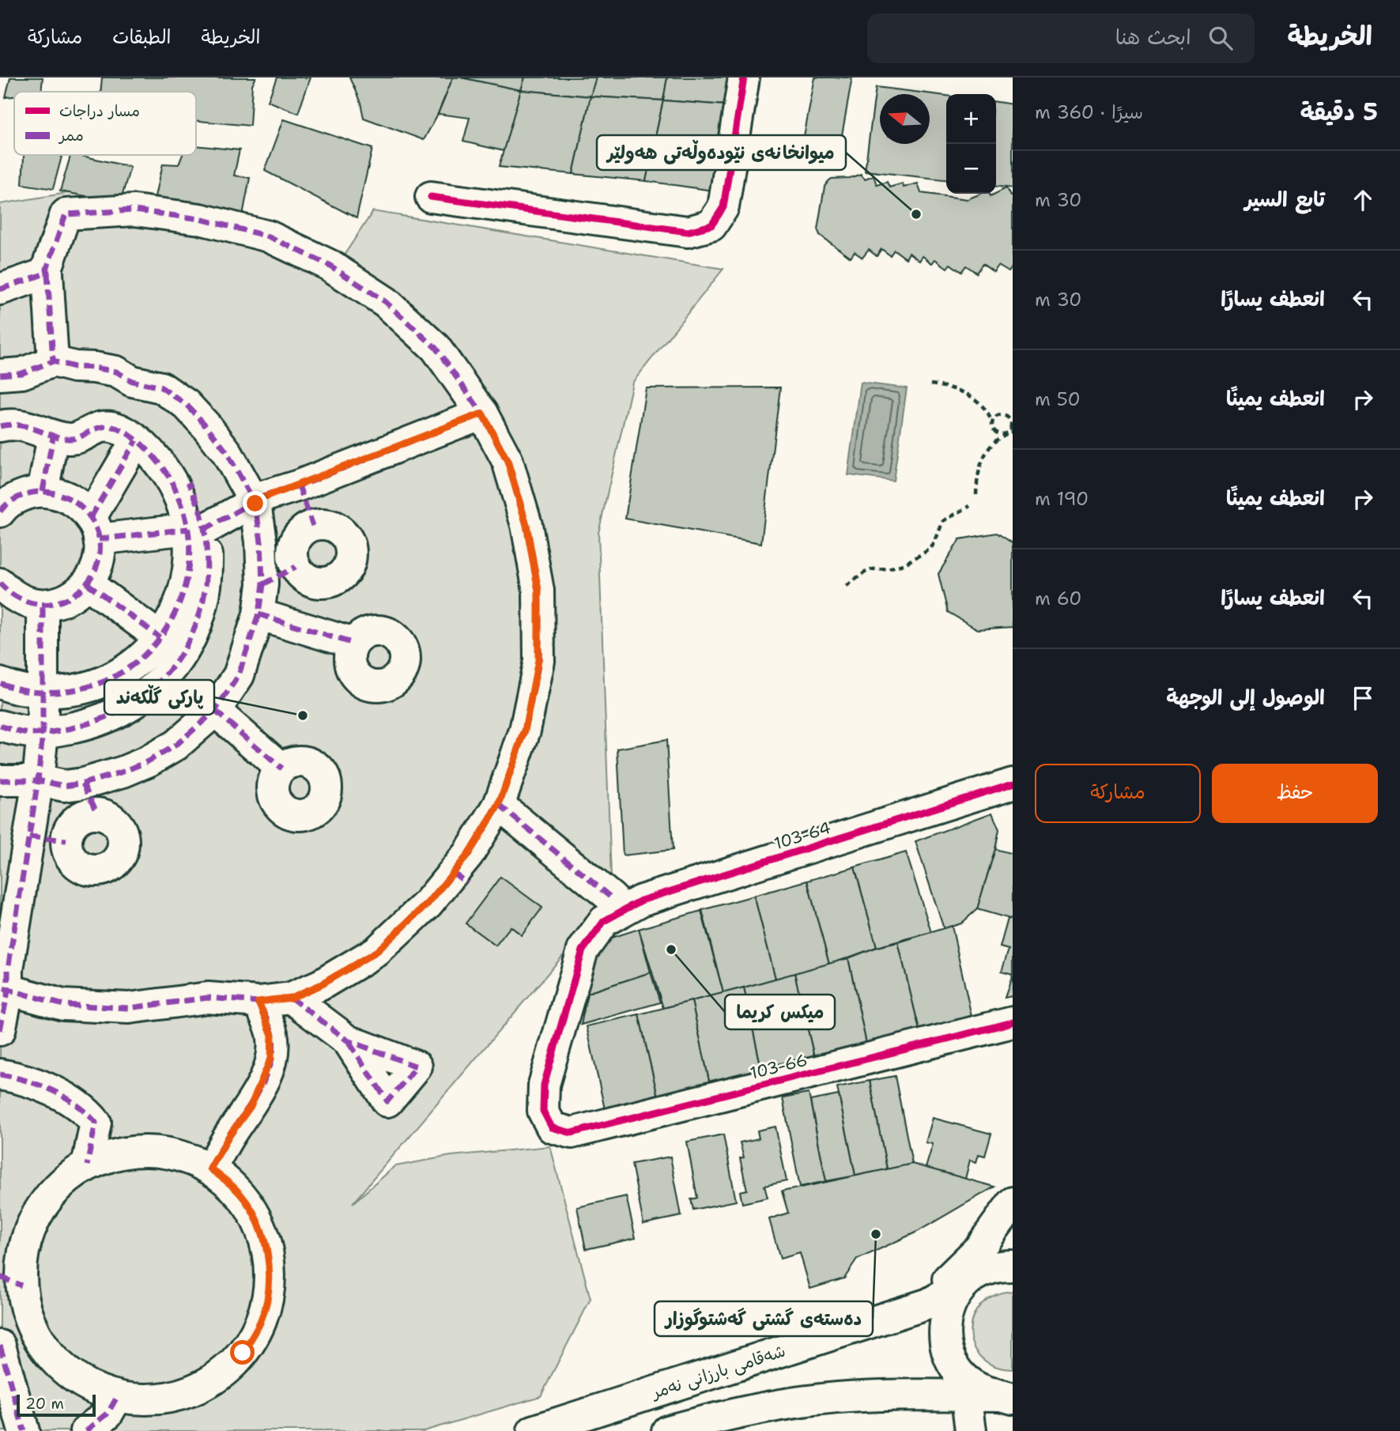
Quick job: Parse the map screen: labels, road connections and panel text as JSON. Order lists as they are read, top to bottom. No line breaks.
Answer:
{"streets":{"street":["103-64","103-66","شەقامی بارزانی نەمر"]},"crossings":[["103-64","103-66"]],"places":["میوانخانەی نێودەوڵەتی هەولێر","پارکی گڵکەند","ميكس كريما","ده‌سته‌ی گشتی گه‌شتوگوزار"],"legend":["مسار دراجات","ممر"],"scale_bar":"20 m","north":"left","page":{"header":"الخريطة","search":"ابحث هنا","nav":["الخريطة","الطبقات","مشاركة"],"heading":["5 دقيقة","سيرًا · 360 m"],"map_buttons":["+","−"],"list":[["تابع السير","30 m"],["انعطف يسارًا","30 m"],["انعطف يمينًا","50 m"],["انعطف يمينًا","190 m"],["انعطف يسارًا","60 m"],"الوصول إلى الوجهة"],"buttons":["حفظ","مشاركة"],"scale":"20 m"}}
